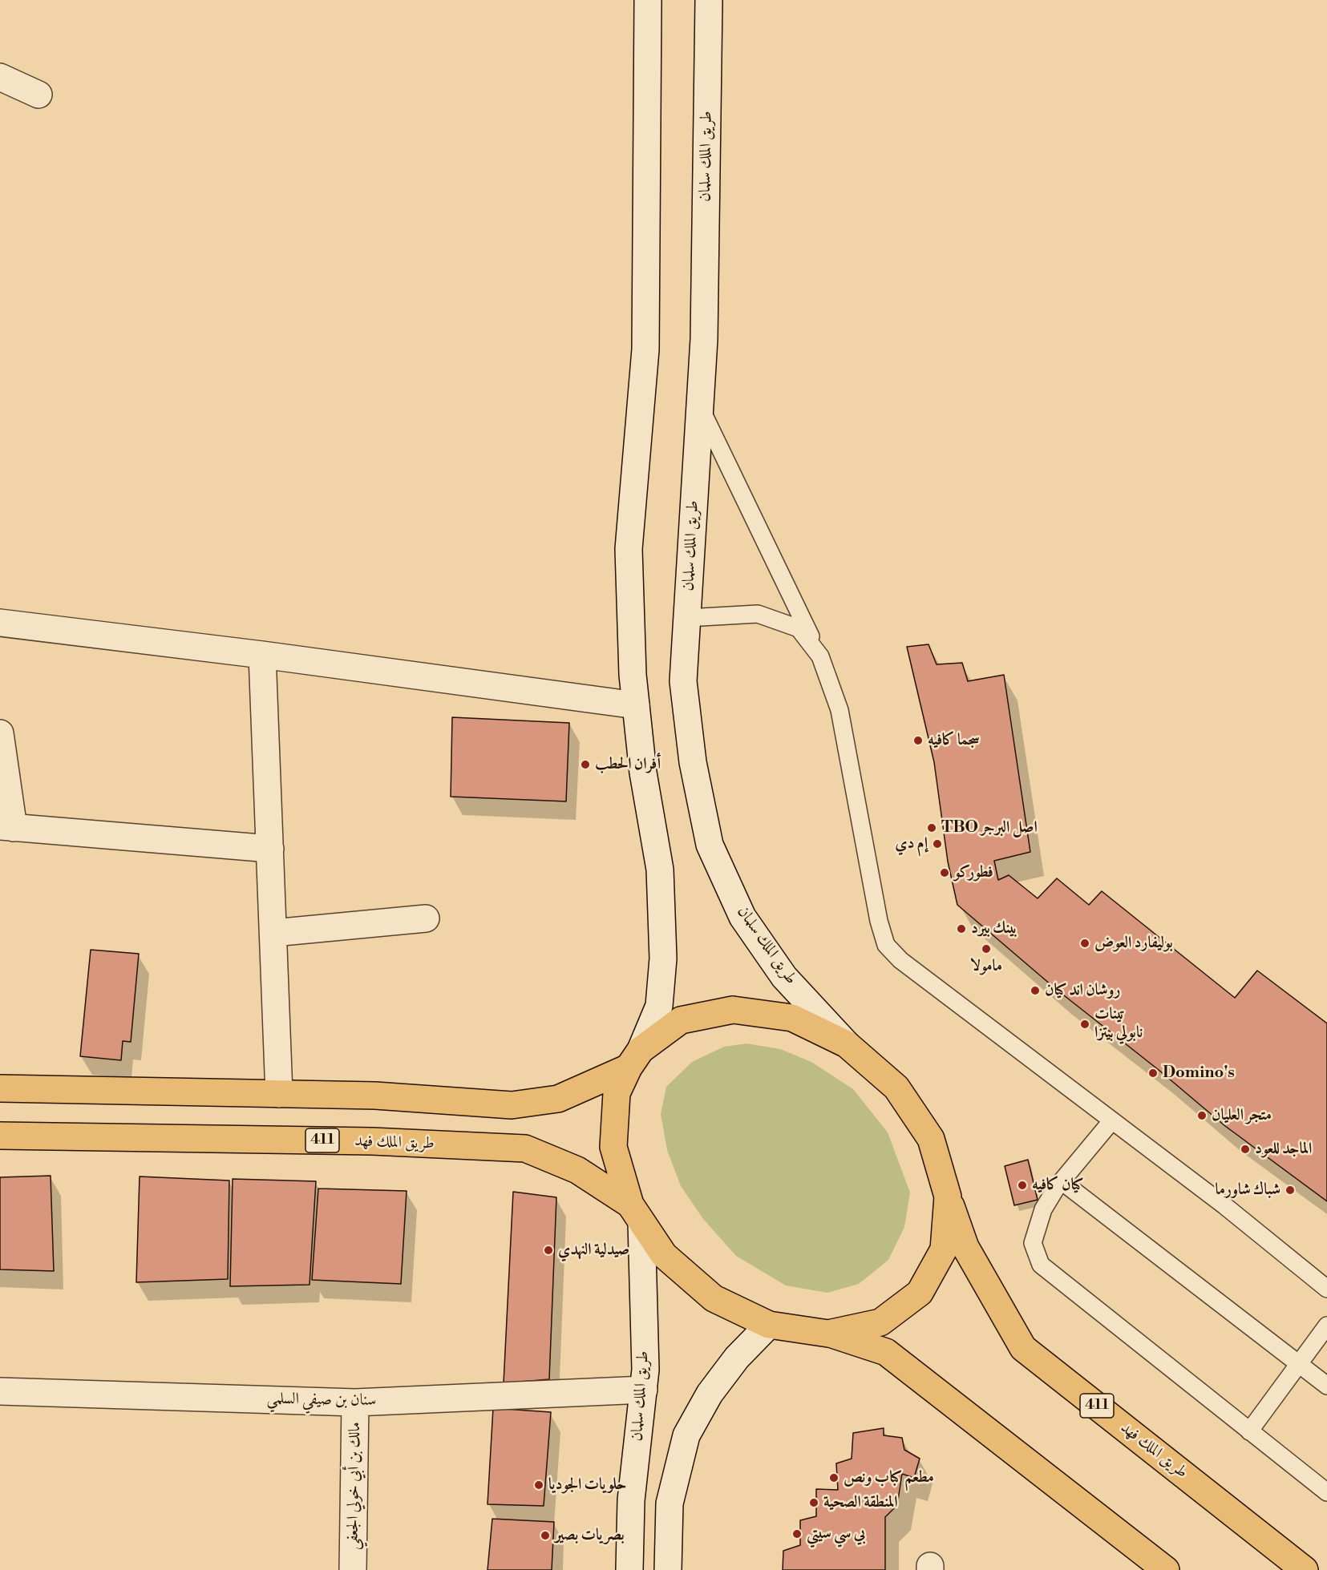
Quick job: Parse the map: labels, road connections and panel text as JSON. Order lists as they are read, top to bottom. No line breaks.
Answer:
{"streets":{"main road":["طريق الملك سلمان","411","طريق الملك فهد","سنان بن صيفي السلمي","مالك بن أبي خولي الجعفي"]},"crossings":[["طريق الملك سلمان","طريق الملك فهد"],["طريق الملك سلمان","سنان بن صيفي السلمي"],["سنان بن صيفي السلمي","مالك بن أبي خولي الجعفي"]],"places":["سجما كافيه","أفران الحطب","TBO اصل البرجر","إم دي","فطوركو","بينك بيرد","بوليفارد العوض","مامولا","روشان اند كيان","تينات نابولي بيتزا","Domino's","متجر العليان","الماجد للعود","كيان كافيه","شباك شاورما","صيدلية النهدي","مطعم كباب ونص","حلويات الجوديا","المنطقة الصحية","بي سي سيتي","بصريات بصير"]}
